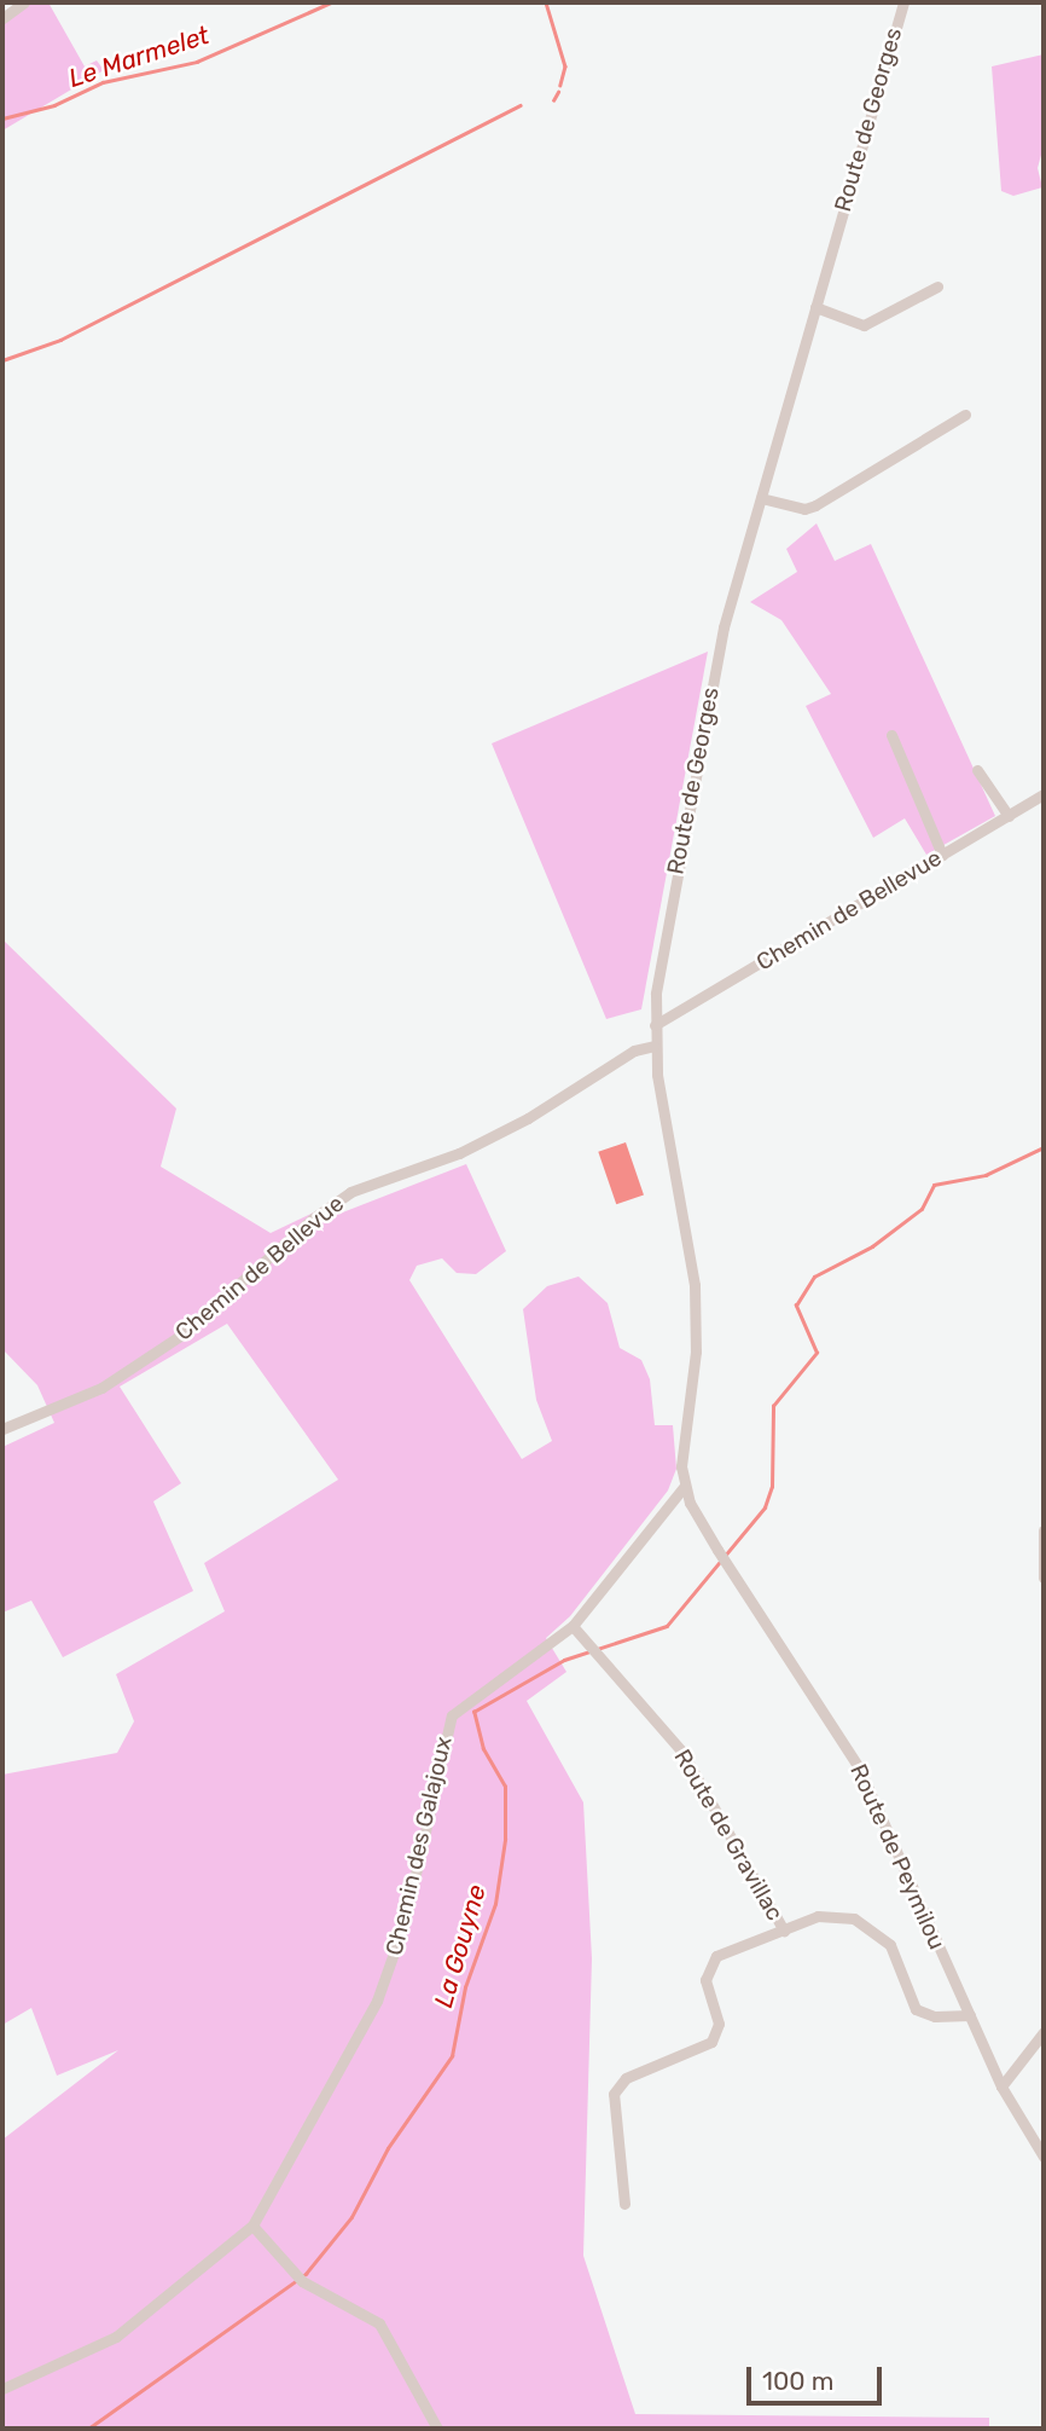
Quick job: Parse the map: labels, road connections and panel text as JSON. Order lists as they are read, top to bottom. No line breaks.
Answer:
{"streets":{"street":["Route de Georges","Chemin de Bellevue","Route de Gravillac","Chemin des Galajoux","Route de Peymilou"]},"crossings":[["Route de Georges","Chemin de Bellevue"],["Route de Georges","Chemin des Galajoux"],["Route de Georges","Route de Peymilou"],["Route de Gravillac","Chemin des Galajoux"]],"water":["Le Marmelet","La Gouyne"],"scale_bar":"100 m"}
